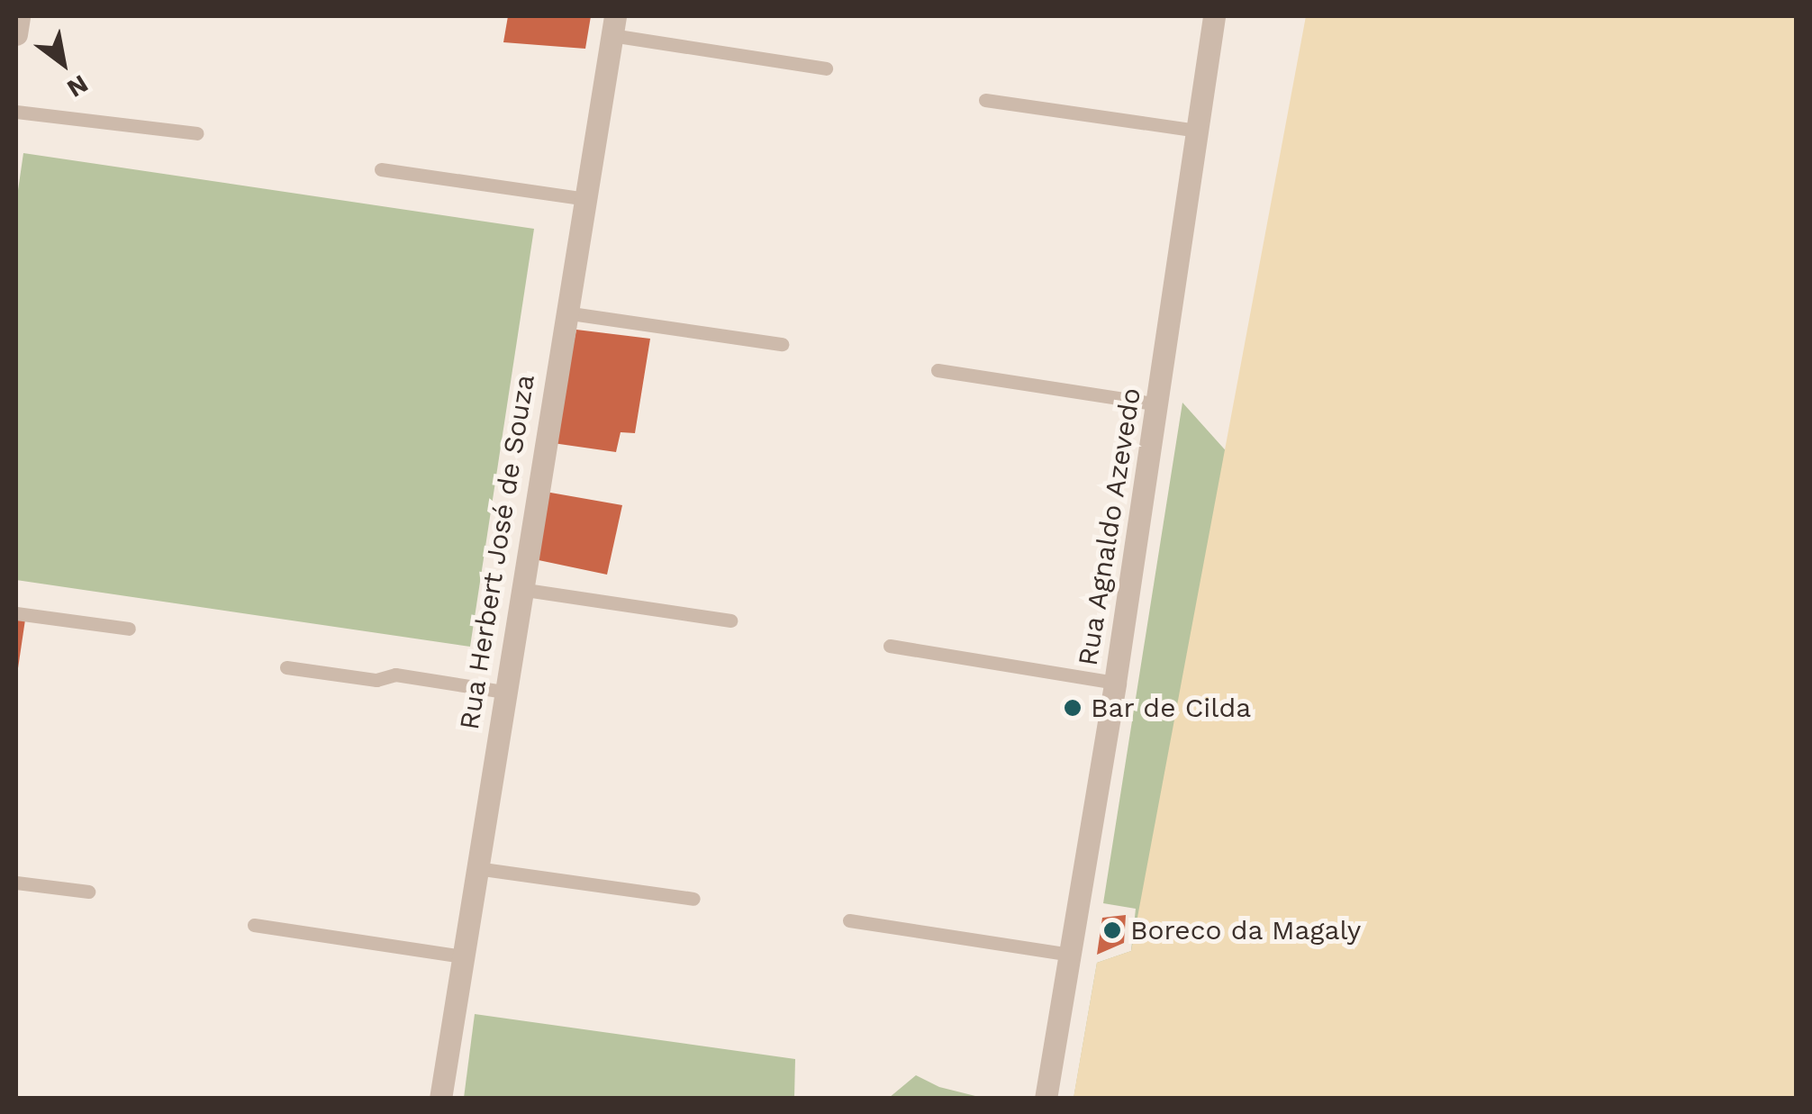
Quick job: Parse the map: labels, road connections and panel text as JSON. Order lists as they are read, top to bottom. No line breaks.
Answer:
{"streets":{"street":["Rua Agnaldo Azevedo","Rua Herbert José de Souza"]},"places":["Bar de Cilda","Boreco da Magaly"],"north":"bottom right"}
